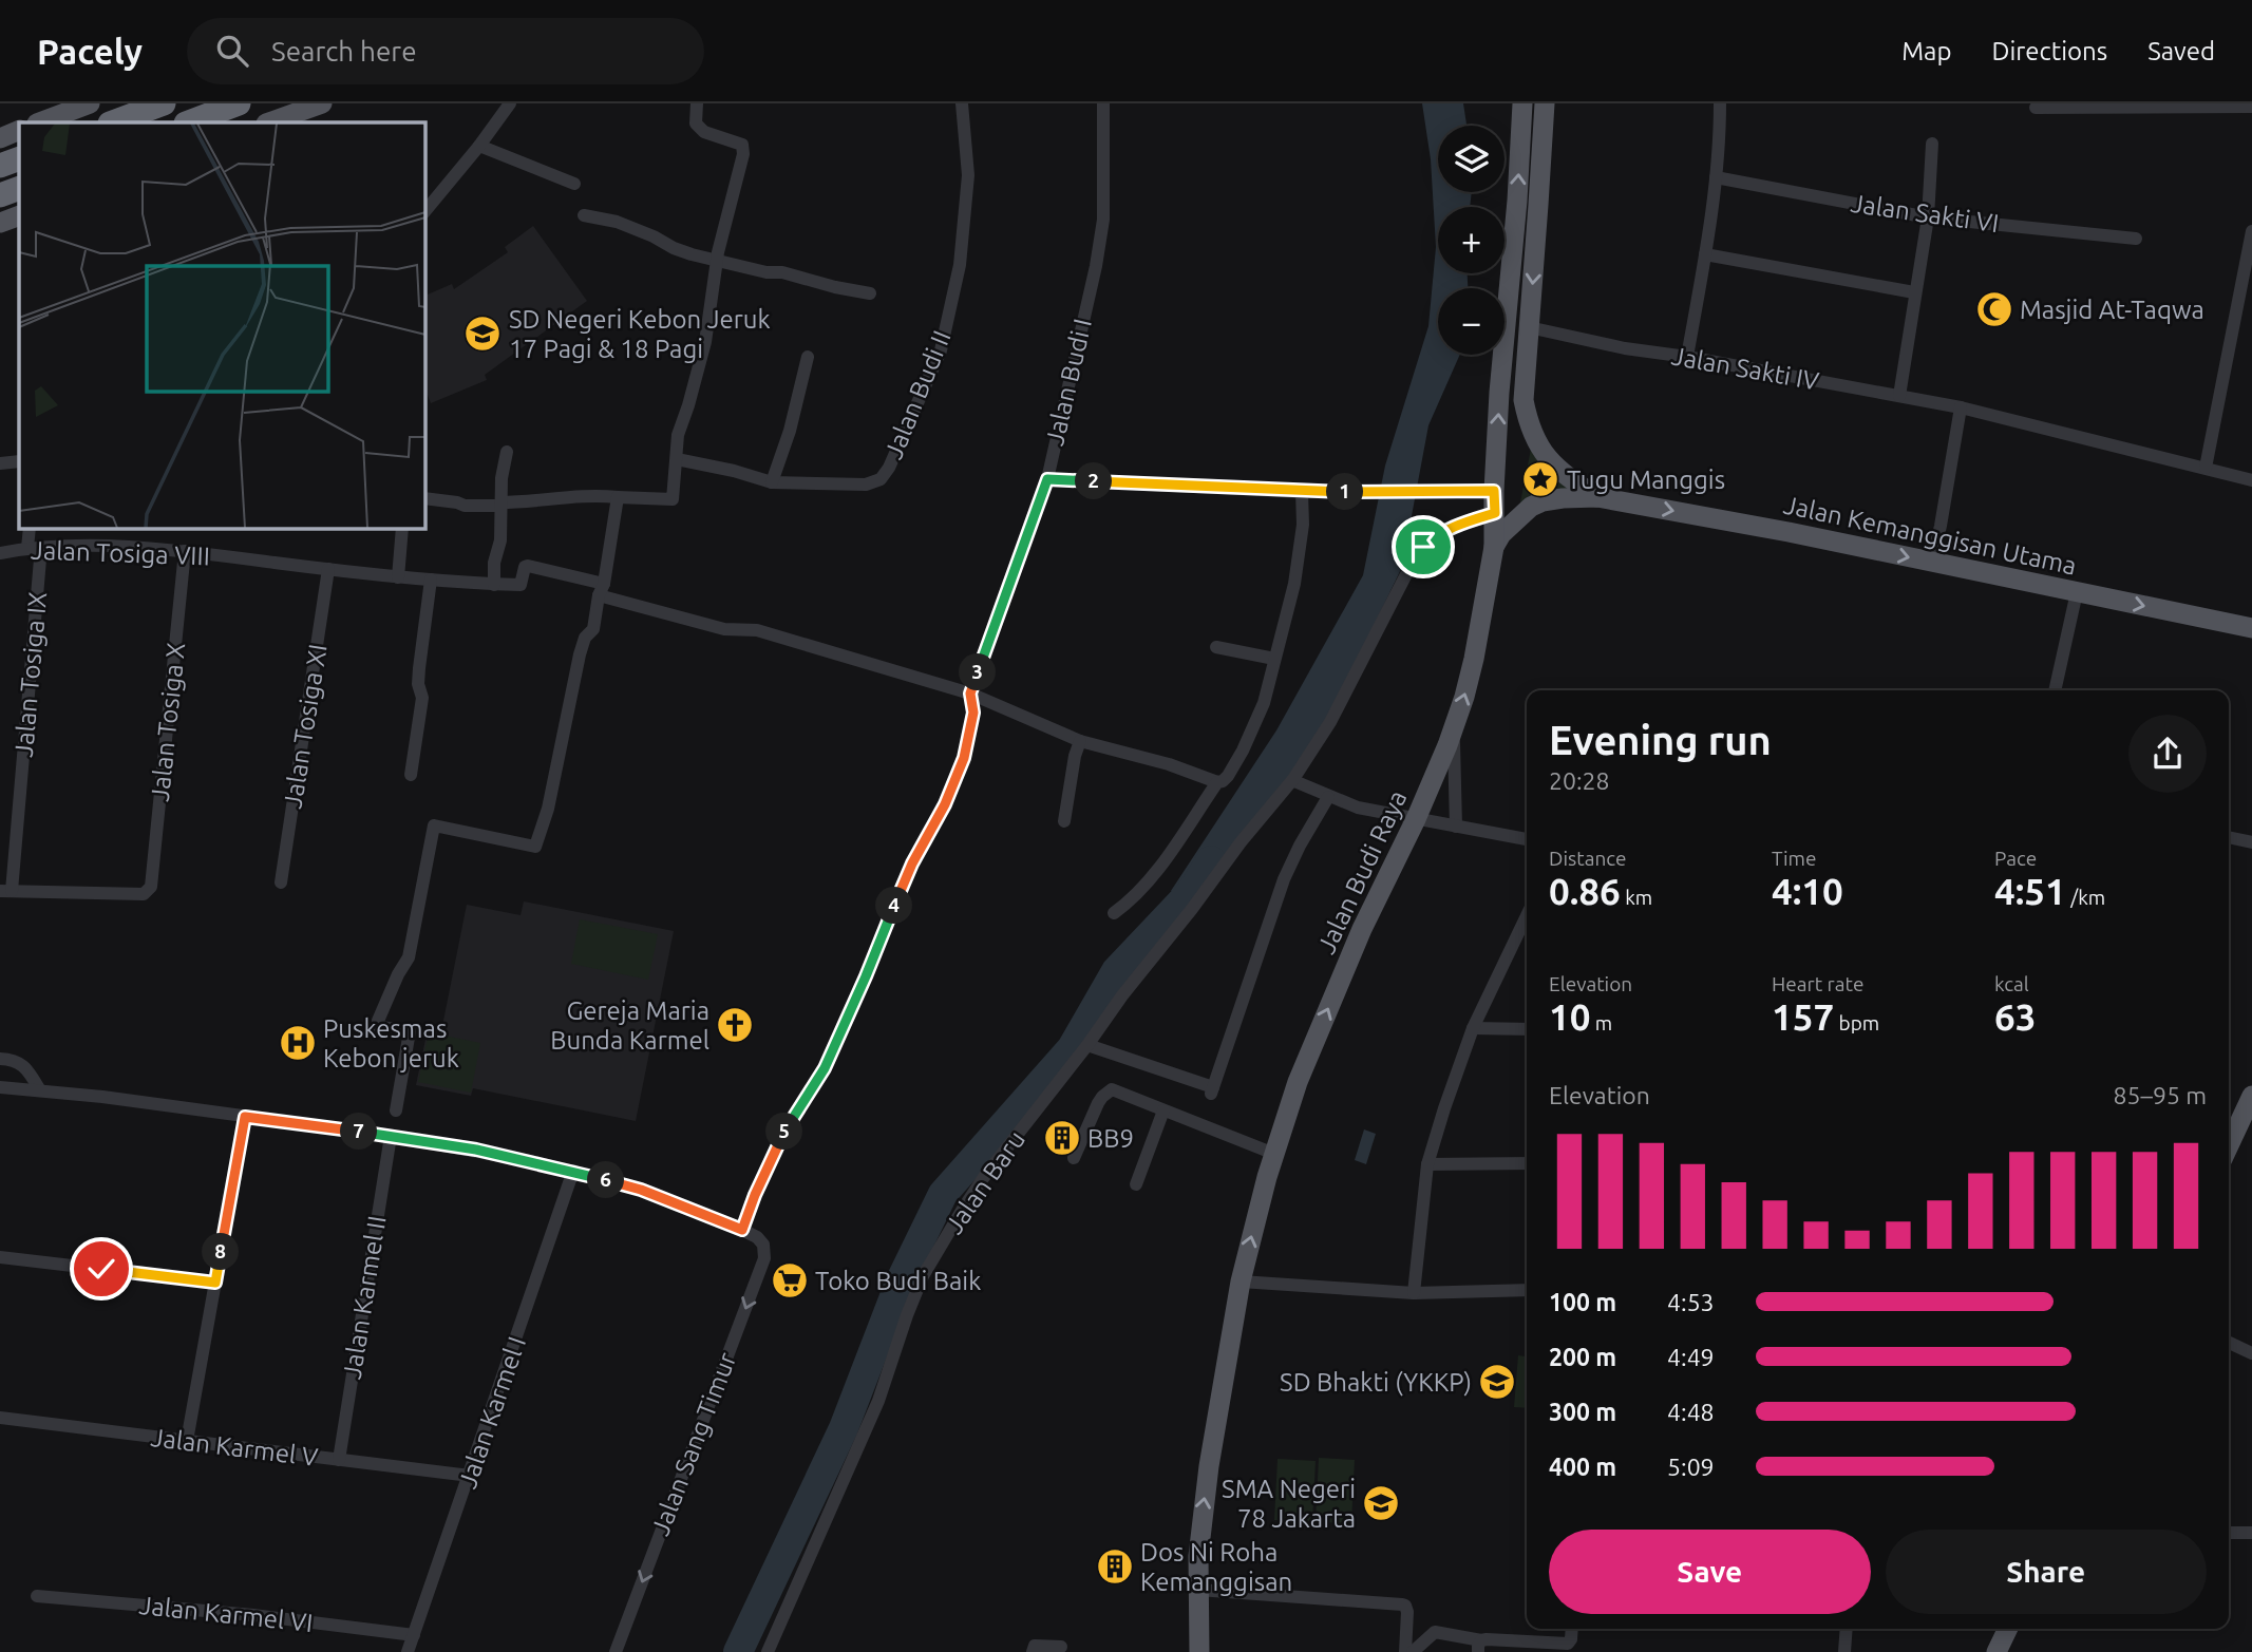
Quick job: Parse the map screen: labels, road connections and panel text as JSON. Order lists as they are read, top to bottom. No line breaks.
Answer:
{"streets":{"main road":["Jalan Kemanggisan Utama","Jalan Budi Raya"],"street":["Jalan Sakti VI","Jalan Sakti IV","Jalan Budi I","Jalan Budi II","Jalan Tosiga VIII","Jalan Tosiga IX","Jalan Tosiga X","Jalan Tosiga XI","Jalan Baru","Jalan Karmel II","Jalan Karmel I","Jalan Sang Timur","Jalan Karmel V","Jalan Karmel VI"]},"crossings":[["Jalan Sakti IV","Jalan Kemanggisan Utama"],["Jalan Budi I","Jalan Sang Timur"],["Jalan Kemanggisan Utama","Jalan Budi Raya"],["Jalan Tosiga VIII","Jalan Tosiga IX"],["Jalan Tosiga VIII","Jalan Tosiga X"],["Jalan Tosiga VIII","Jalan Tosiga XI"],["Jalan Tosiga IX","Jalan Tosiga X"],["Jalan Budi Raya","Jalan Baru"],["Jalan Karmel II","Jalan Karmel V"],["Jalan Karmel I","Jalan Karmel V"],["Jalan Karmel I","Jalan Karmel VI"]],"one_way":["Jalan Kemanggisan Utama","Jalan Budi Raya","Jalan Sang Timur"],"places":{"mosque":["Masjid At-Taqwa"],"school or university":["SD Negeri Kebon Jeruk 17 Pagi & 18 Pagi","SD Bhakti (YKKP)","SMA Negeri 78 Jakarta"],"place":["Tugu Manggis"],"church":["Gereja Maria Bunda Karmel"],"hospital":["Puskesmas Kebon jeruk"],"building":["BB9","Dos Ni Roha Kemanggisan"],"supermarket":["Toko Budi Baik"]},"page":{"header":"Pacely","search":"Search here","nav":["Map","Directions","Saved"],"map_buttons":["+","−"],"pins":["2","1","3","4","5","7","6","8"],"heading":["Evening run","20:28"],"stats":[["Distance","0.86 km"],["Time","4:10"],["Pace","4:51 /km"],["Elevation","10 m"],["Heart rate","157 bpm"],["kcal","63"]],"chart":["Elevation","85–95 m"],"list":[{"name":"100 m","note":"4:53"},{"name":"200 m","note":"4:49"},{"name":"300 m","note":"4:48"},{"name":"400 m","note":"5:09"}],"buttons":["Save","Share"]}}
